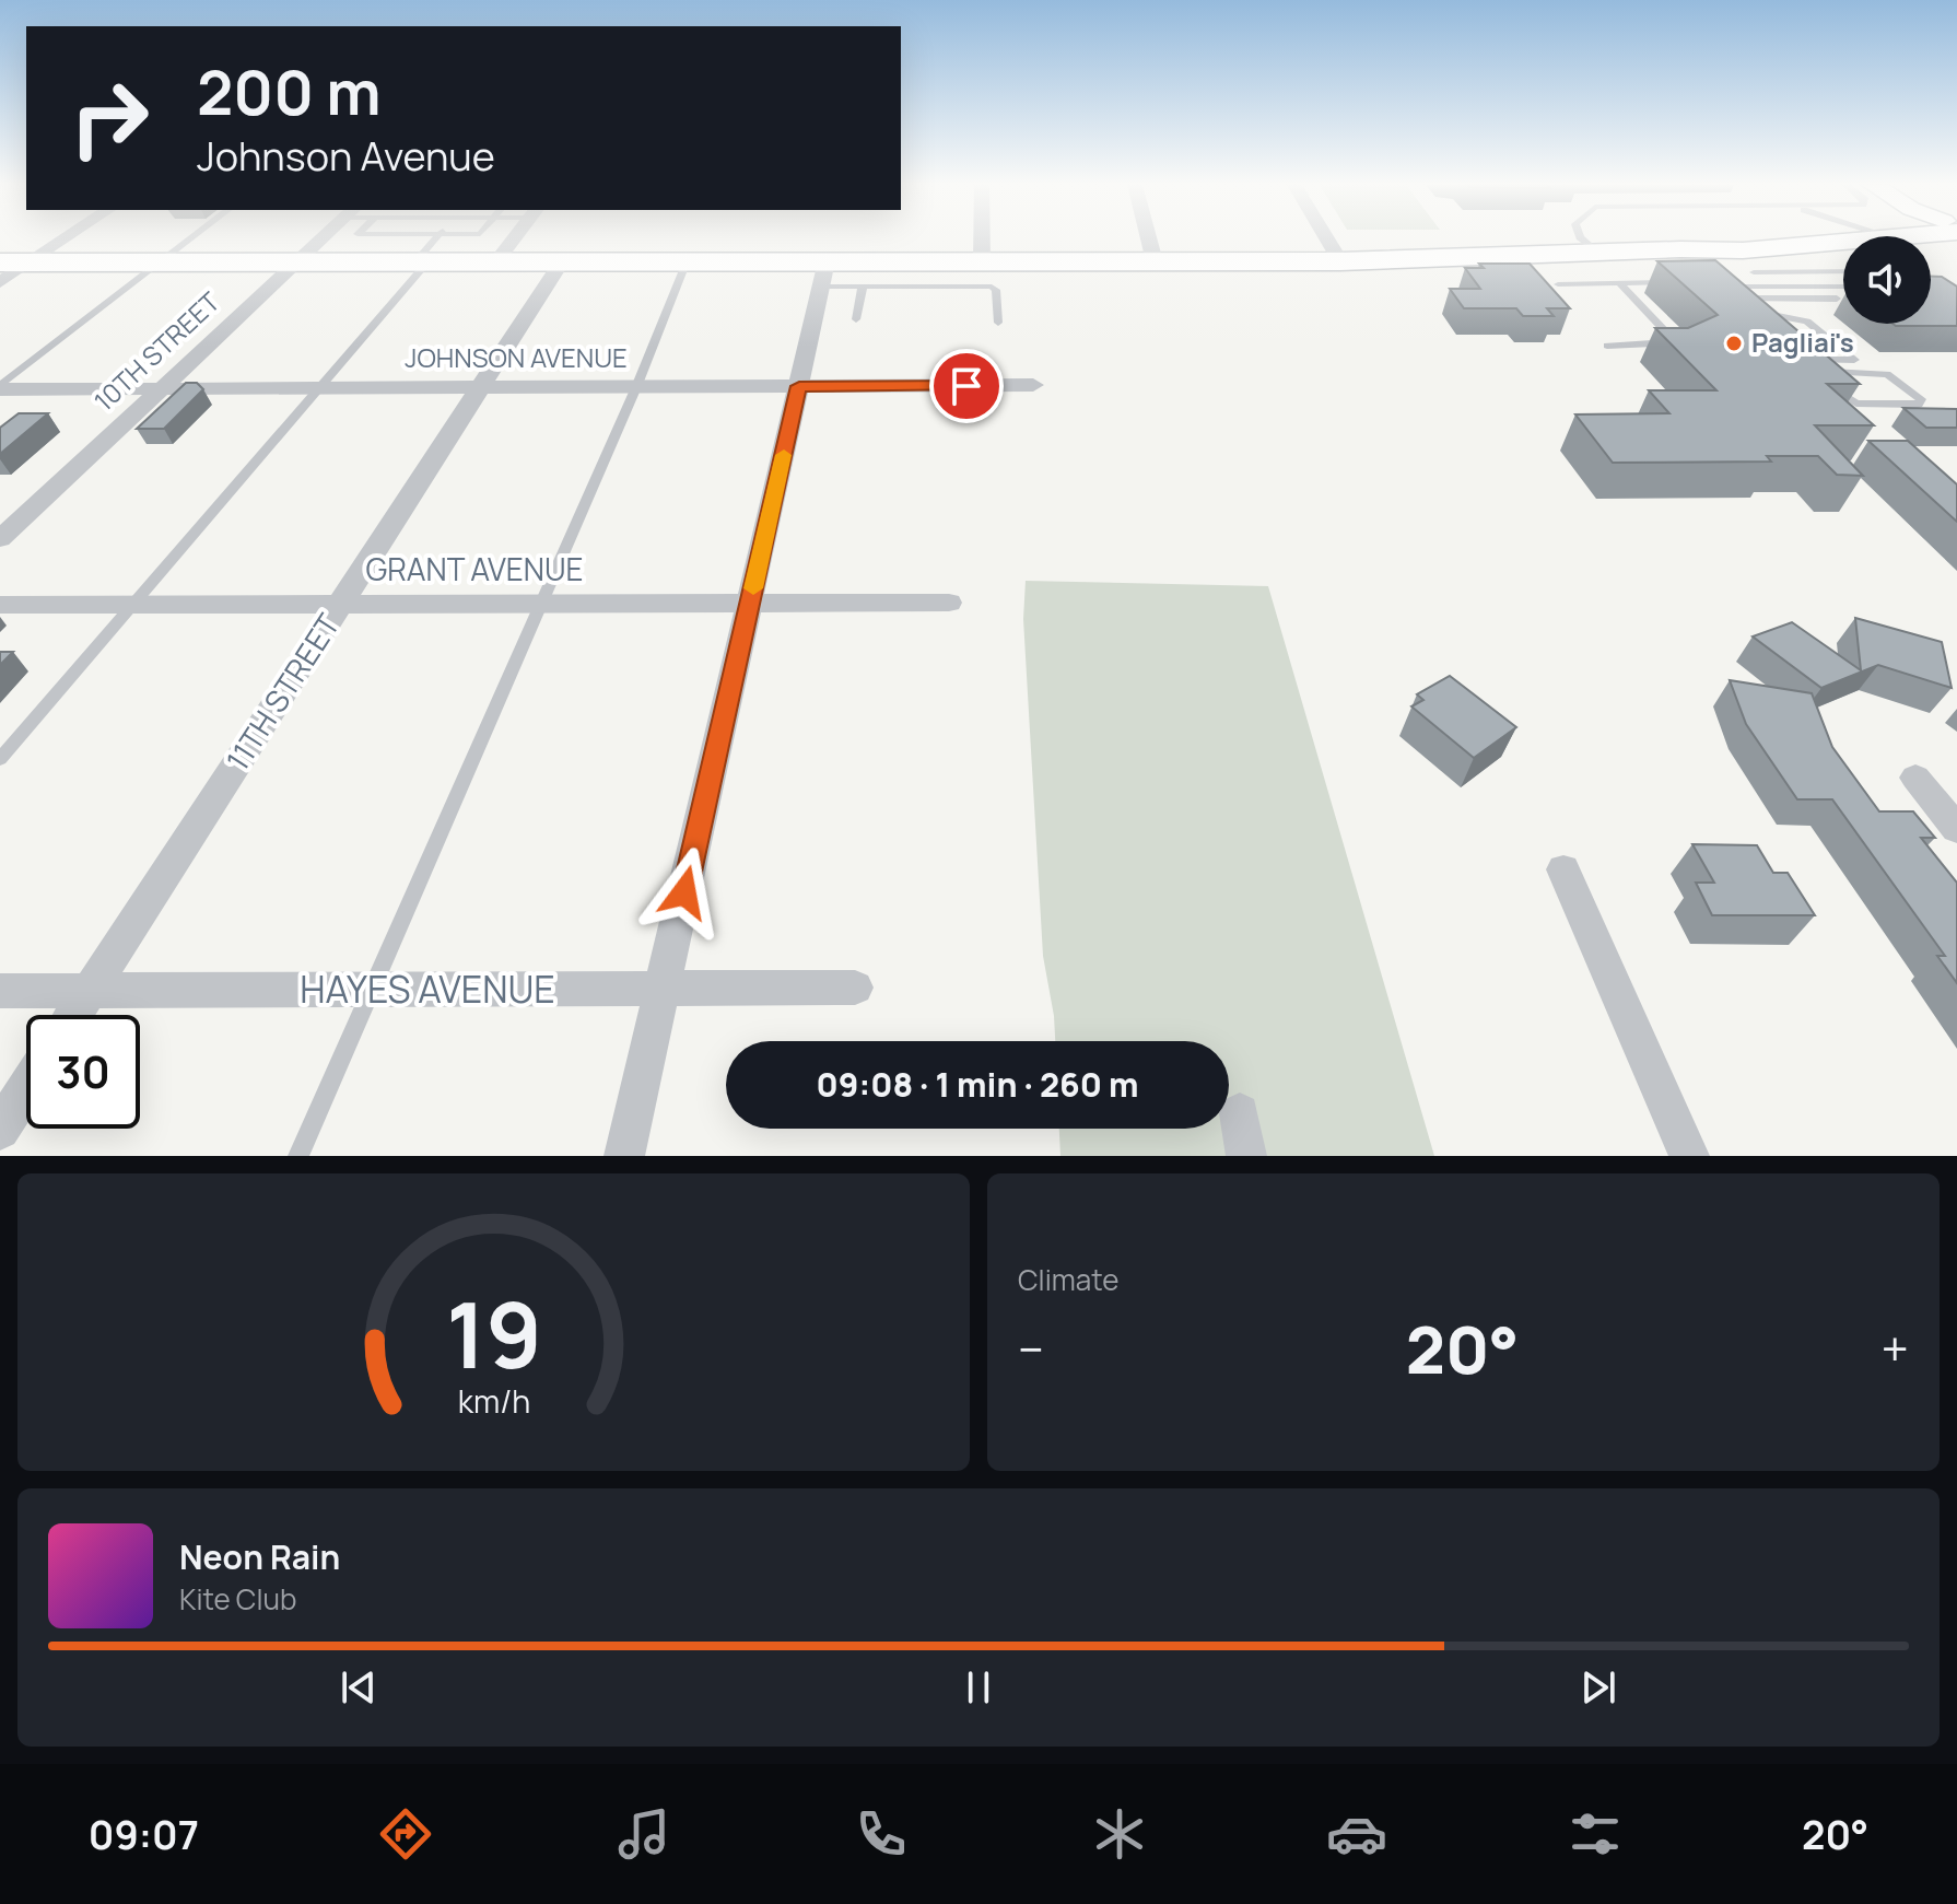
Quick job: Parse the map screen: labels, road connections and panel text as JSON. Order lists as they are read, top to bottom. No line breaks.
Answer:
{"streets":{"street":["10TH STREET","JOHNSON AVENUE","GRANT AVENUE","11TH STREET","HAYES AVENUE"]},"crossings":[["10TH STREET","JOHNSON AVENUE"],["JOHNSON AVENUE","11TH STREET"],["GRANT AVENUE","11TH STREET"],["11TH STREET","HAYES AVENUE"]],"places":["Pagliai's"],"page":{"turn":["200 m","Johnson Avenue"],"limit":"30","trip":"09:08 · 1 min · 260 m","tile":"Climate","heat":["−","20°","+"],"song":["Neon Rain","Kite Club"],"tabs":["09:07","20°"],"gauge":["19","km/h"]}}
